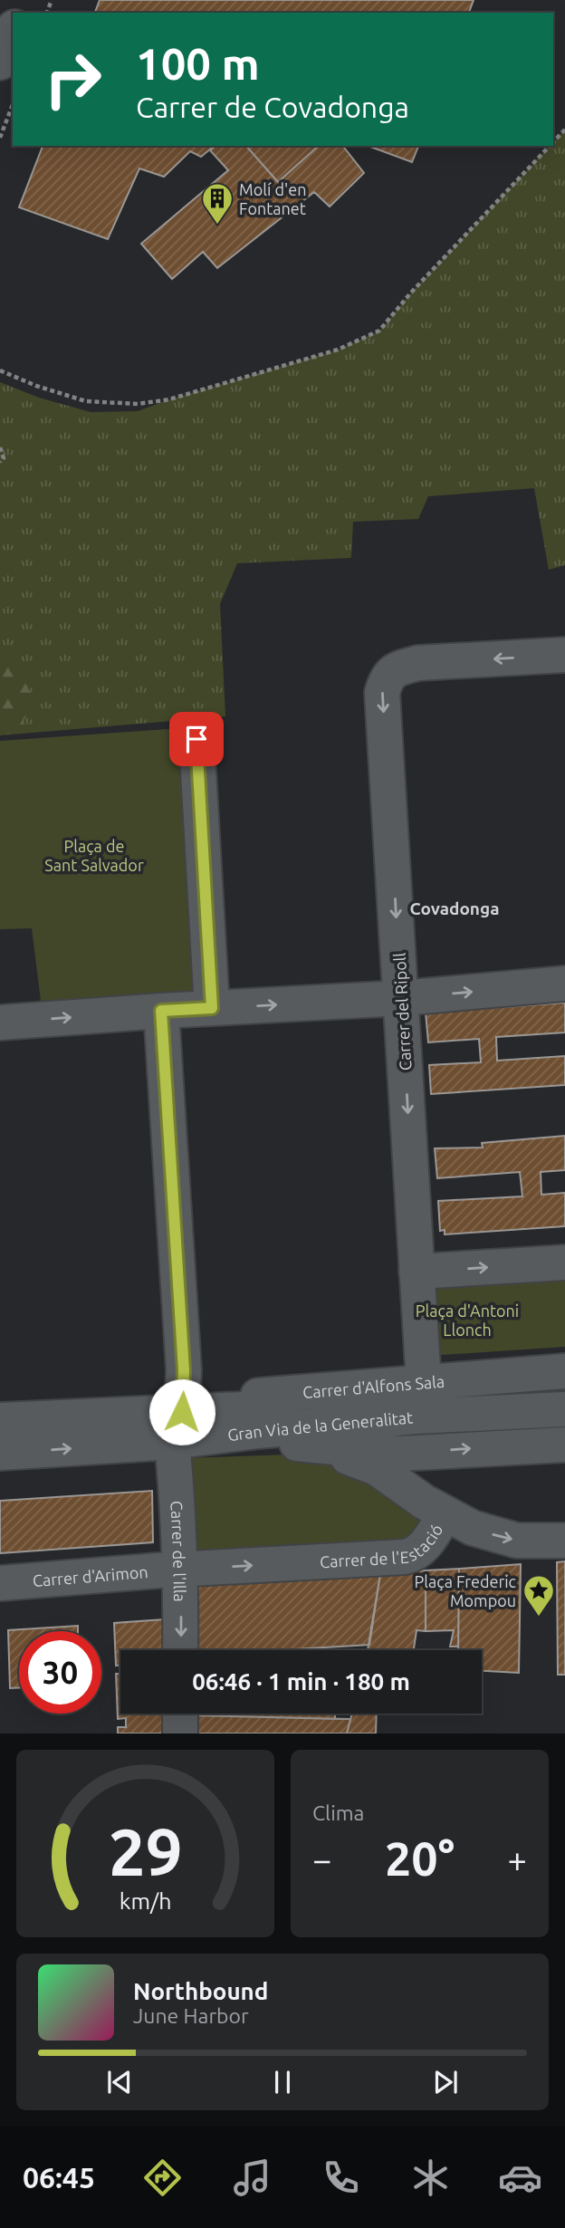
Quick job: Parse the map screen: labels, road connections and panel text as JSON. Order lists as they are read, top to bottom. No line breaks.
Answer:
{"streets":{"street":["Carrer del Ripoll","Carrer d'Alfons Sala","Gran Via de la Generalitat","Carrer de l'Estació","Carrer de l'Illa","Carrer d'Arimon"]},"crossings":[["Carrer del Ripoll","Carrer d'Alfons Sala"],["Carrer d'Alfons Sala","Gran Via de la Generalitat"],["Carrer d'Alfons Sala","Carrer de l'Illa"],["Gran Via de la Generalitat","Carrer de l'Illa"],["Carrer de l'Estació","Carrer de l'Illa"],["Carrer de l'Estació","Carrer d'Arimon"],["Carrer de l'Illa","Carrer d'Arimon"]],"districts":["Covadonga"],"parks":["Plaça de Sant Salvador","Plaça d'Antoni Llonch"],"places":{"building":["Molí d'en Fontanet"],"place":["Plaça Frederic Mompou"]},"page":{"turn":["100 m","Carrer de Covadonga"],"limit":"30","trip":"06:46 · 1 min · 180 m","tile":"Clima","heat":["−","20°","+"],"song":["Northbound","June Harbor"],"tabs":"06:45","gauge":["29","km/h"]}}
